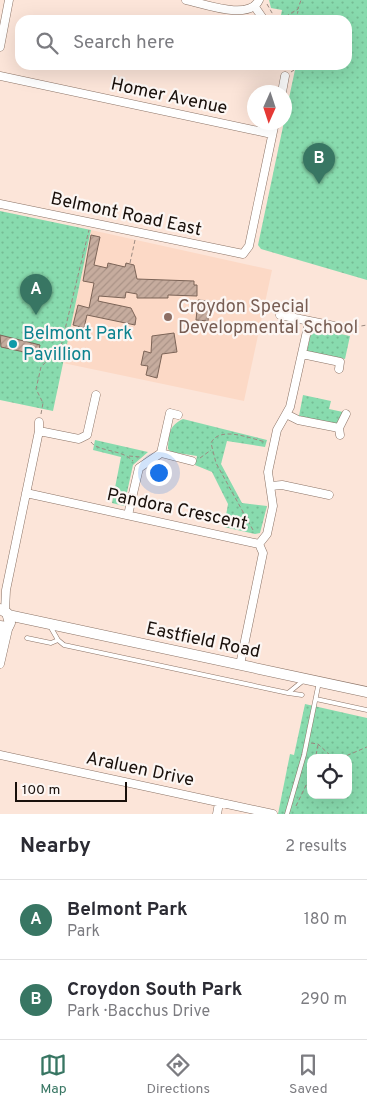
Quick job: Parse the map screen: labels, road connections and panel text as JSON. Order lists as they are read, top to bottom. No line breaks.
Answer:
{"streets":{"main road":["Eastfield Road"],"street":["Homer Avenue","Belmont Road East","Pandora Crescent","Araluen Drive"]},"crossings":[["Homer Avenue","Belmont Road East"],["Pandora Crescent","Eastfield Road"]],"places":["Croydon Special Developmental School","Belmont Park Pavillion"],"scale_bar":"100 m","north":"bottom","page":{"search":"Search here","pins":["B","A"],"scale":"100 m","heading":["Nearby","2 results"],"list":[{"mark":"A","name":"Belmont Park","note":"Park","value":"180 m"},{"mark":"B","name":"Croydon South Park","note":"Park · Bacchus Drive","value":"290 m"}],"nav":["Map","Directions","Saved"]}}
